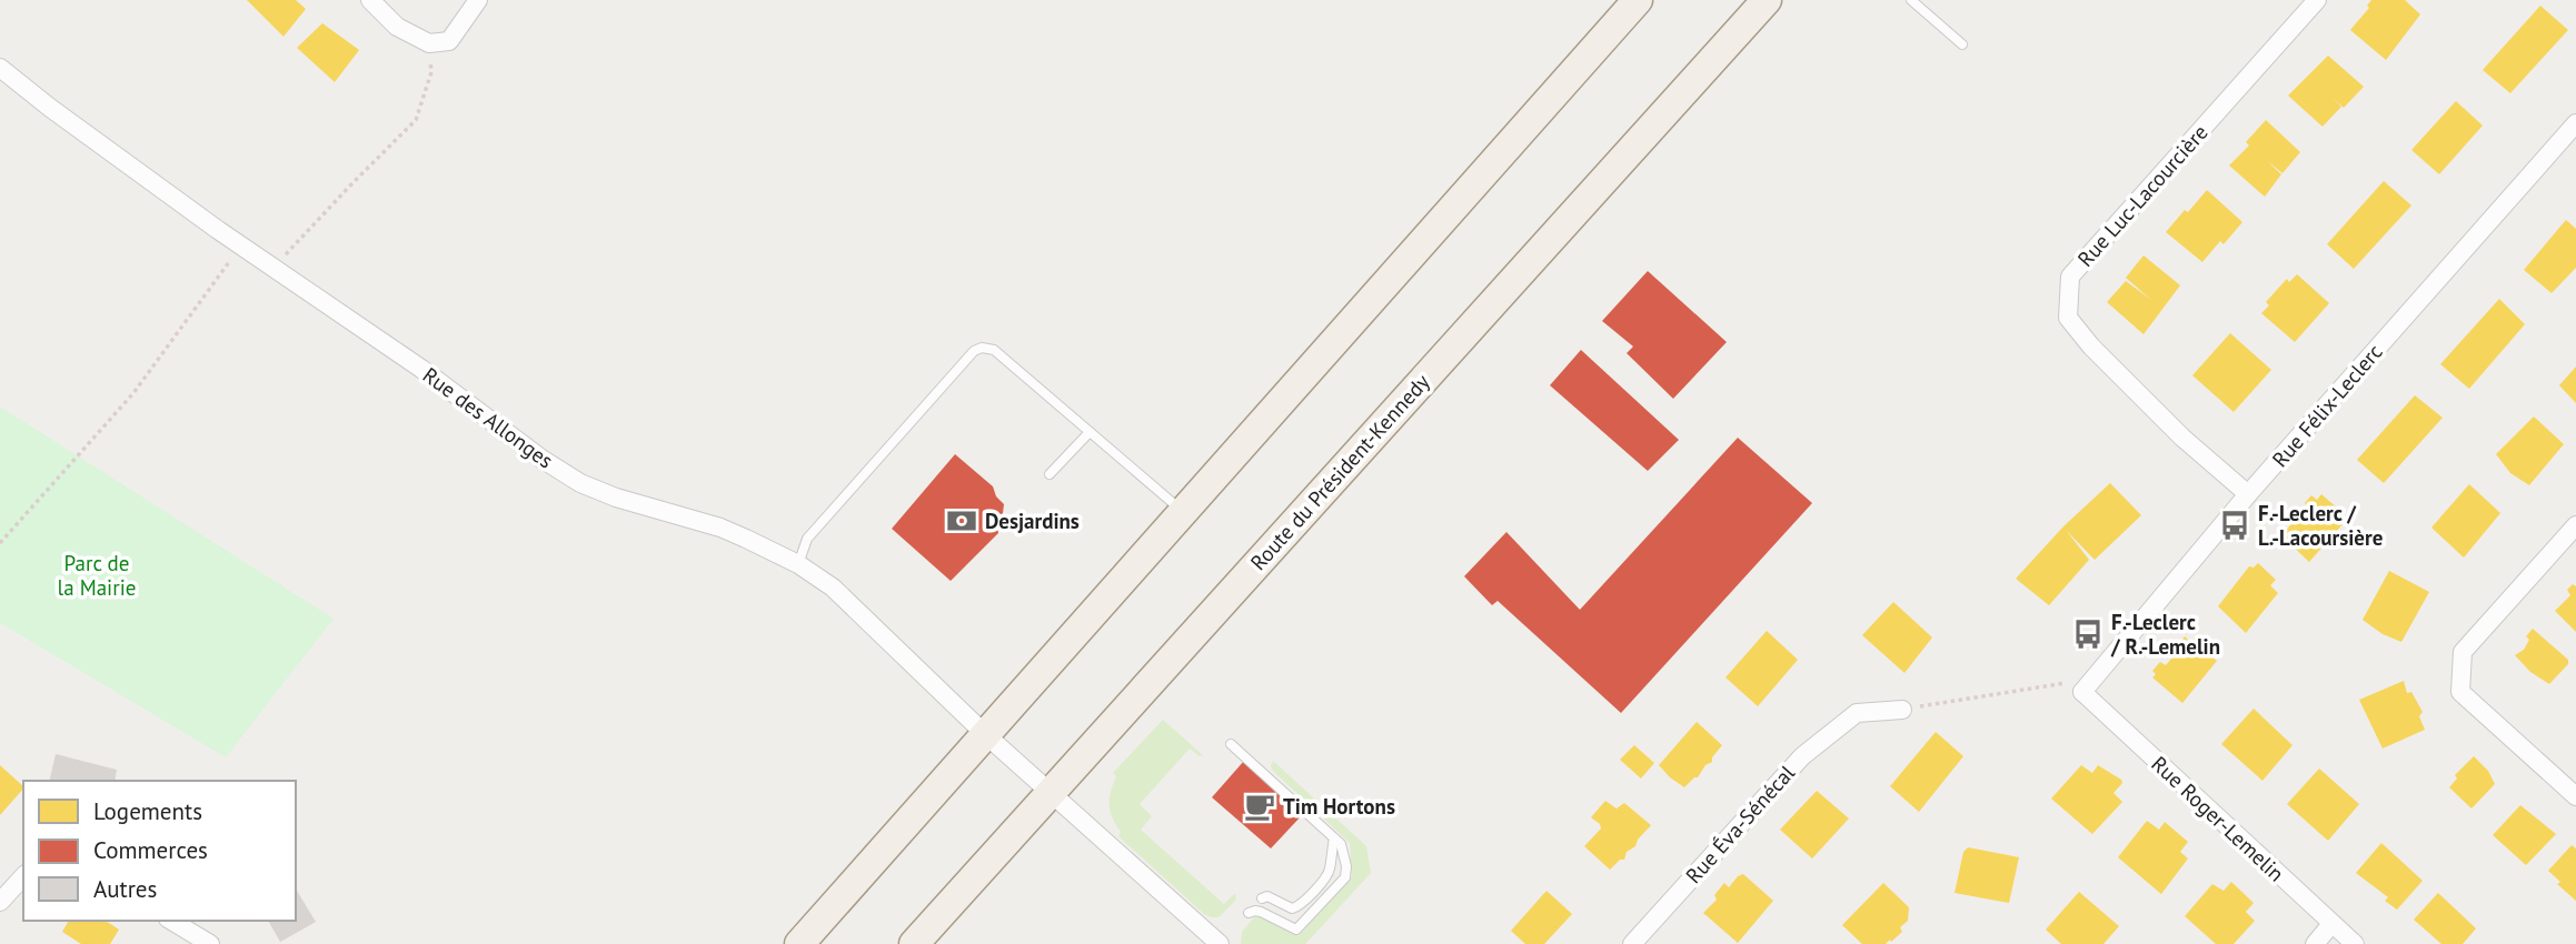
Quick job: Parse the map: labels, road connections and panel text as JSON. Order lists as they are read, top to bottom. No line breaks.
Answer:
{"streets":{"main road":["Route du Président-Kennedy"],"street":["Rue Luc-Lacourcière","Rue Félix-Leclerc","Rue des Allonges","Rue Roger-Lemelin","Rue Éva-Sénécal"]},"crossings":[["Rue Luc-Lacourcière","Rue Félix-Leclerc"],["Rue Félix-Leclerc","Rue Roger-Lemelin"],["Rue des Allonges","Route du Président-Kennedy"]],"parks":["Parc de la Mairie"],"places":{"bank":["Desjardins"],"bus stop":["F.-Leclerc / L.-Lacoursière","F.-Leclerc / R.-Lemelin"],"cafe":["Tim Hortons"]},"legend":["Logements","Commerces","Autres"]}
